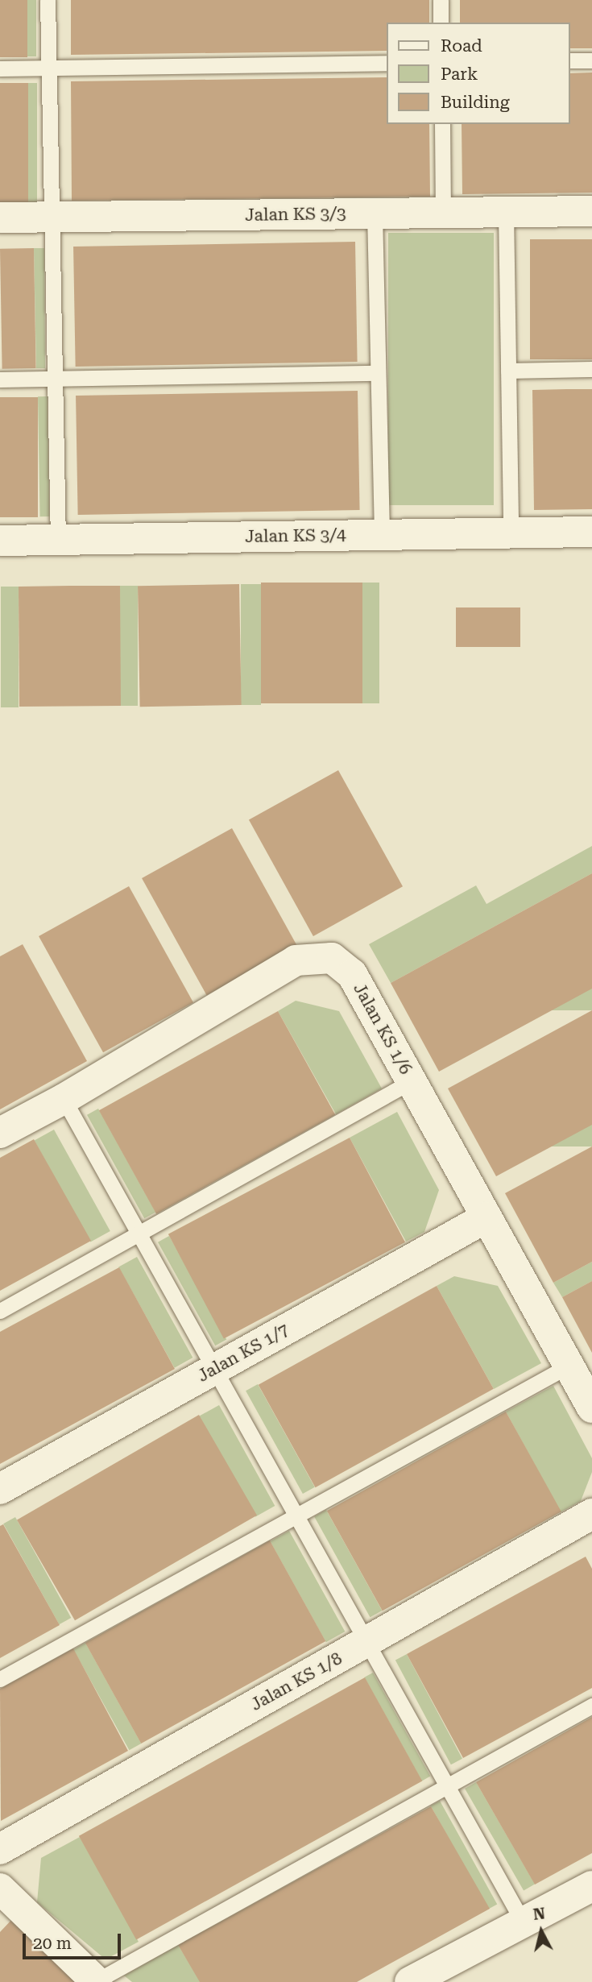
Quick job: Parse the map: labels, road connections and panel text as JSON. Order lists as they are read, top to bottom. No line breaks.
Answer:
{"streets":{"street":["Jalan KS 3/3","Jalan KS 3/4","Jalan KS 1/6","Jalan KS 1/7","Jalan KS 1/8"]},"crossings":[["Jalan KS 1/6","Jalan KS 1/7"]],"legend":["Road","Park","Building"],"scale_bar":"20 m","north":"top"}
